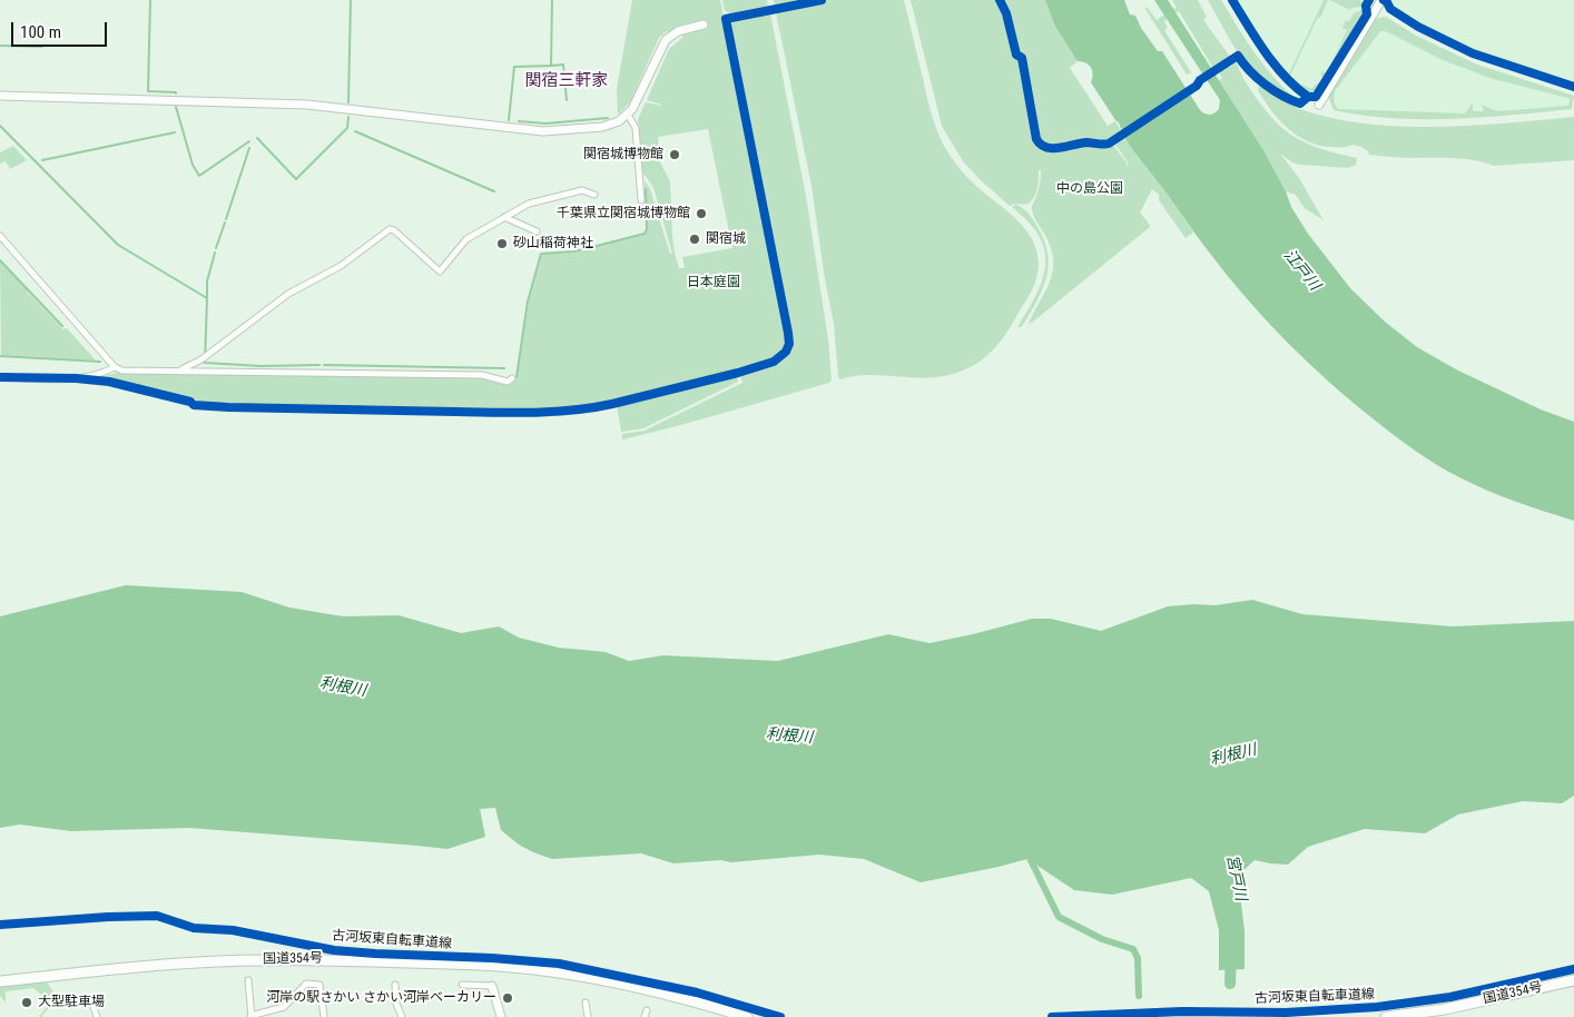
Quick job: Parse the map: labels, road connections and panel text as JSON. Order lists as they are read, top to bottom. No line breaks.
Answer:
{"streets":{"highway":["国道354号"],"cycle path":["古河坂東自転車道線"]},"districts":["関宿三軒家"],"water":["江戸川","利根川","宮戸川"],"parks":["中の島公園","日本庭園"],"places":["関宿城博物館","千葉県立関宿城博物館","関宿城","砂山稲荷神社","河岸の駅さかい さかい河岸ベーカリー","大型駐車場"],"scale_bar":"100 m"}
